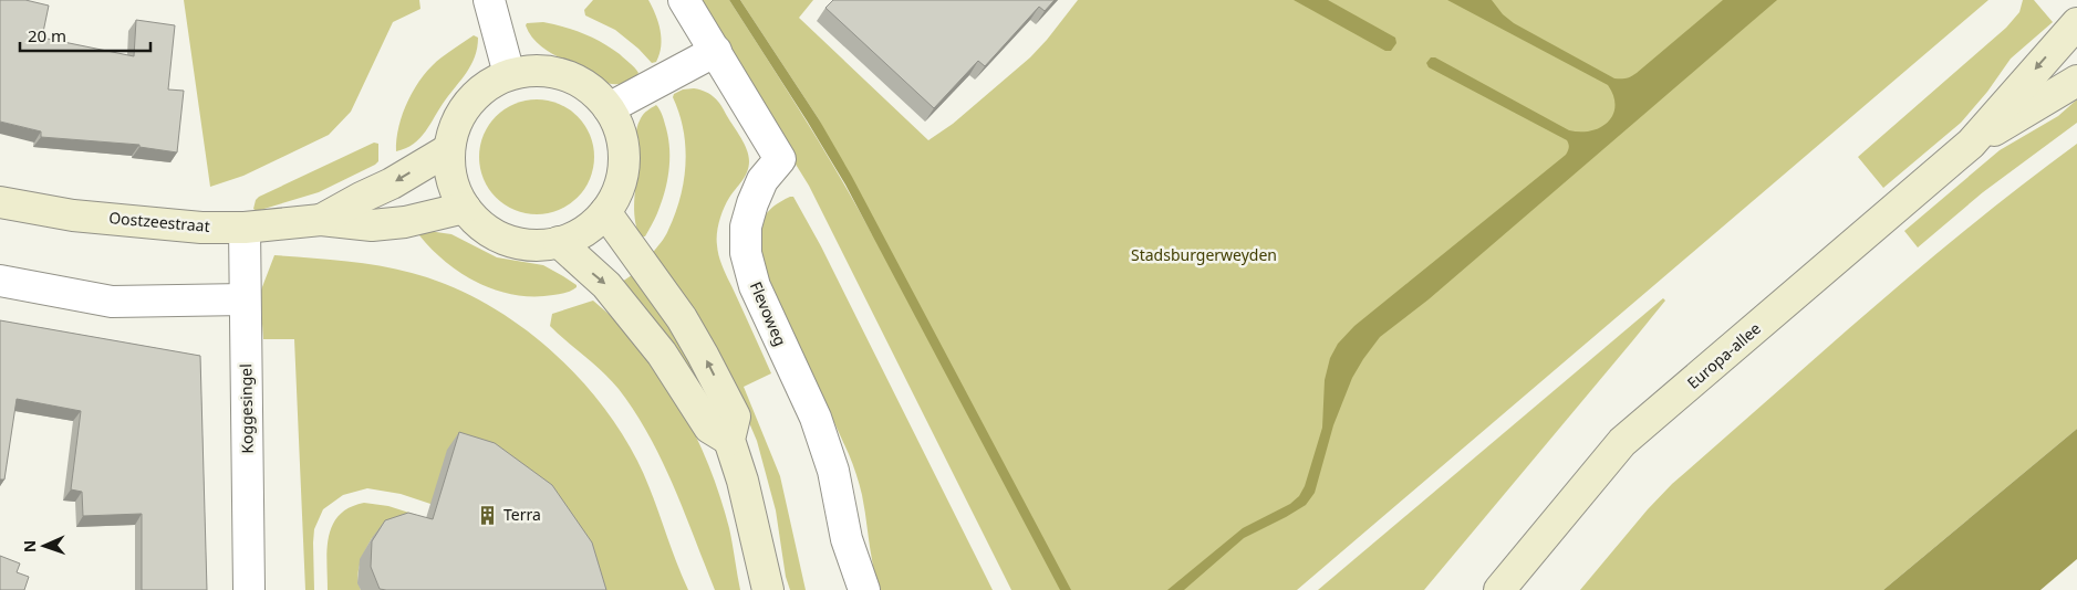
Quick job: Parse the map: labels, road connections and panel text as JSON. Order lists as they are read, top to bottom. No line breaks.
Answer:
{"streets":{"street":["Oostzeestraat","Flevoweg","Europa-allee","Koggesingel"]},"crossings":[["Oostzeestraat","Koggesingel"]],"parks":["Stadsburgerweyden"],"places":{"building":["Terra"]},"scale_bar":"20 m","north":"left"}
